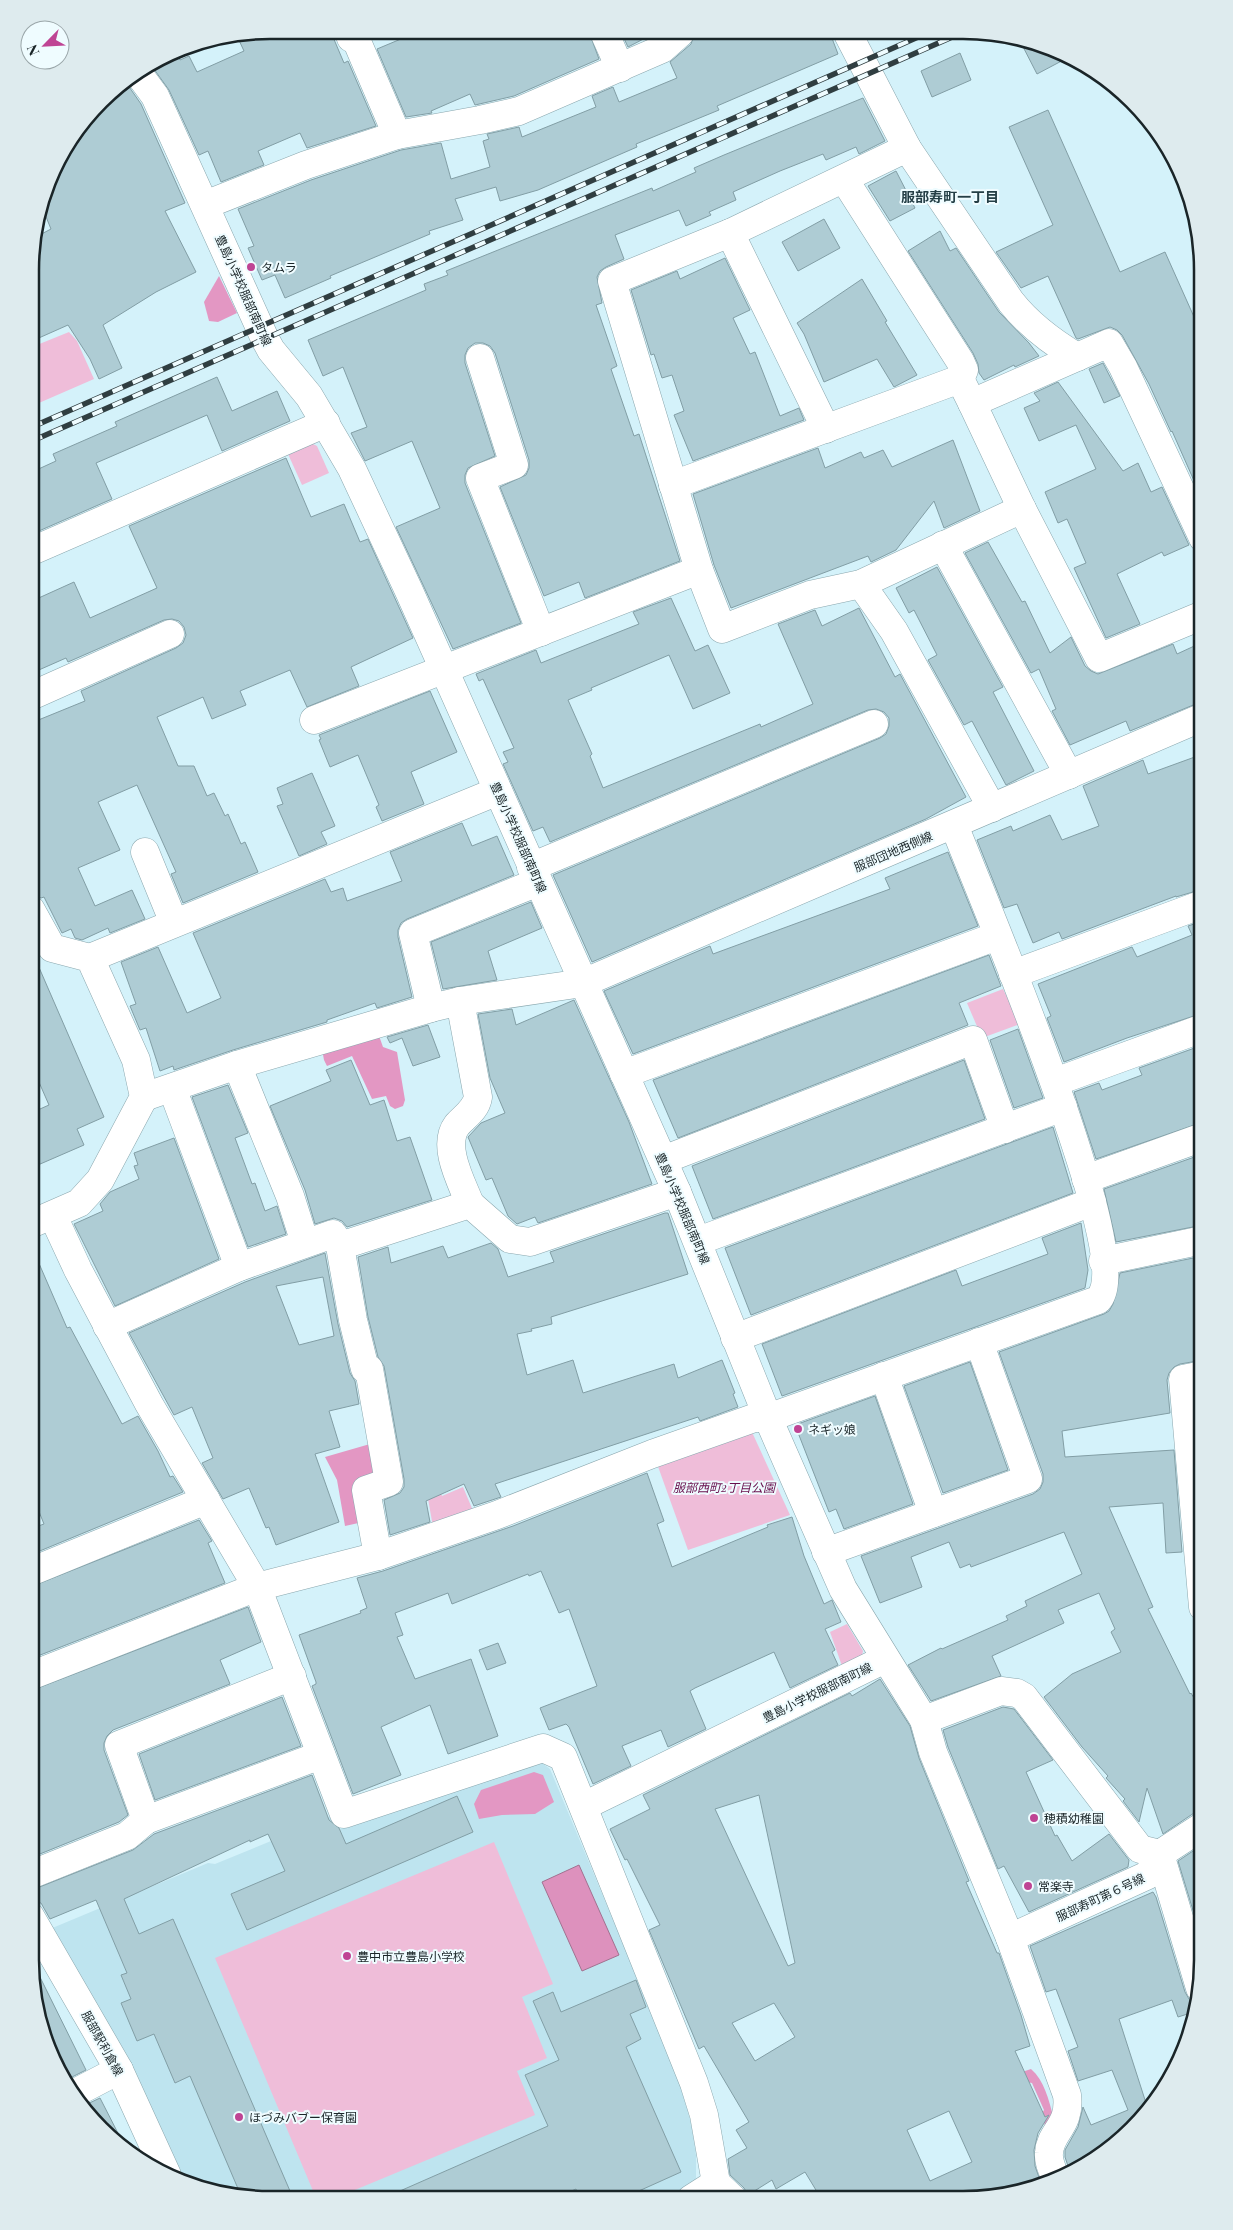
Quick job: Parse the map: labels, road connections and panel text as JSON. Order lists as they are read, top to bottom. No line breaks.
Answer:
{"streets":{"street":["豊島小学校服部南町線","服部団地西側線","服部寿町第６号線","服部駅利倉線"]},"crossings":[["豊島小学校服部南町線","服部団地西側線"]],"districts":["服部寿町一丁目"],"parks":["服部西町2丁目公園"],"places":["タムラ","ネギッ娘","穂積幼稚園","常楽寺","豊中市立豊島小学校","ほづみバブー保育園"],"north":"bottom left"}
